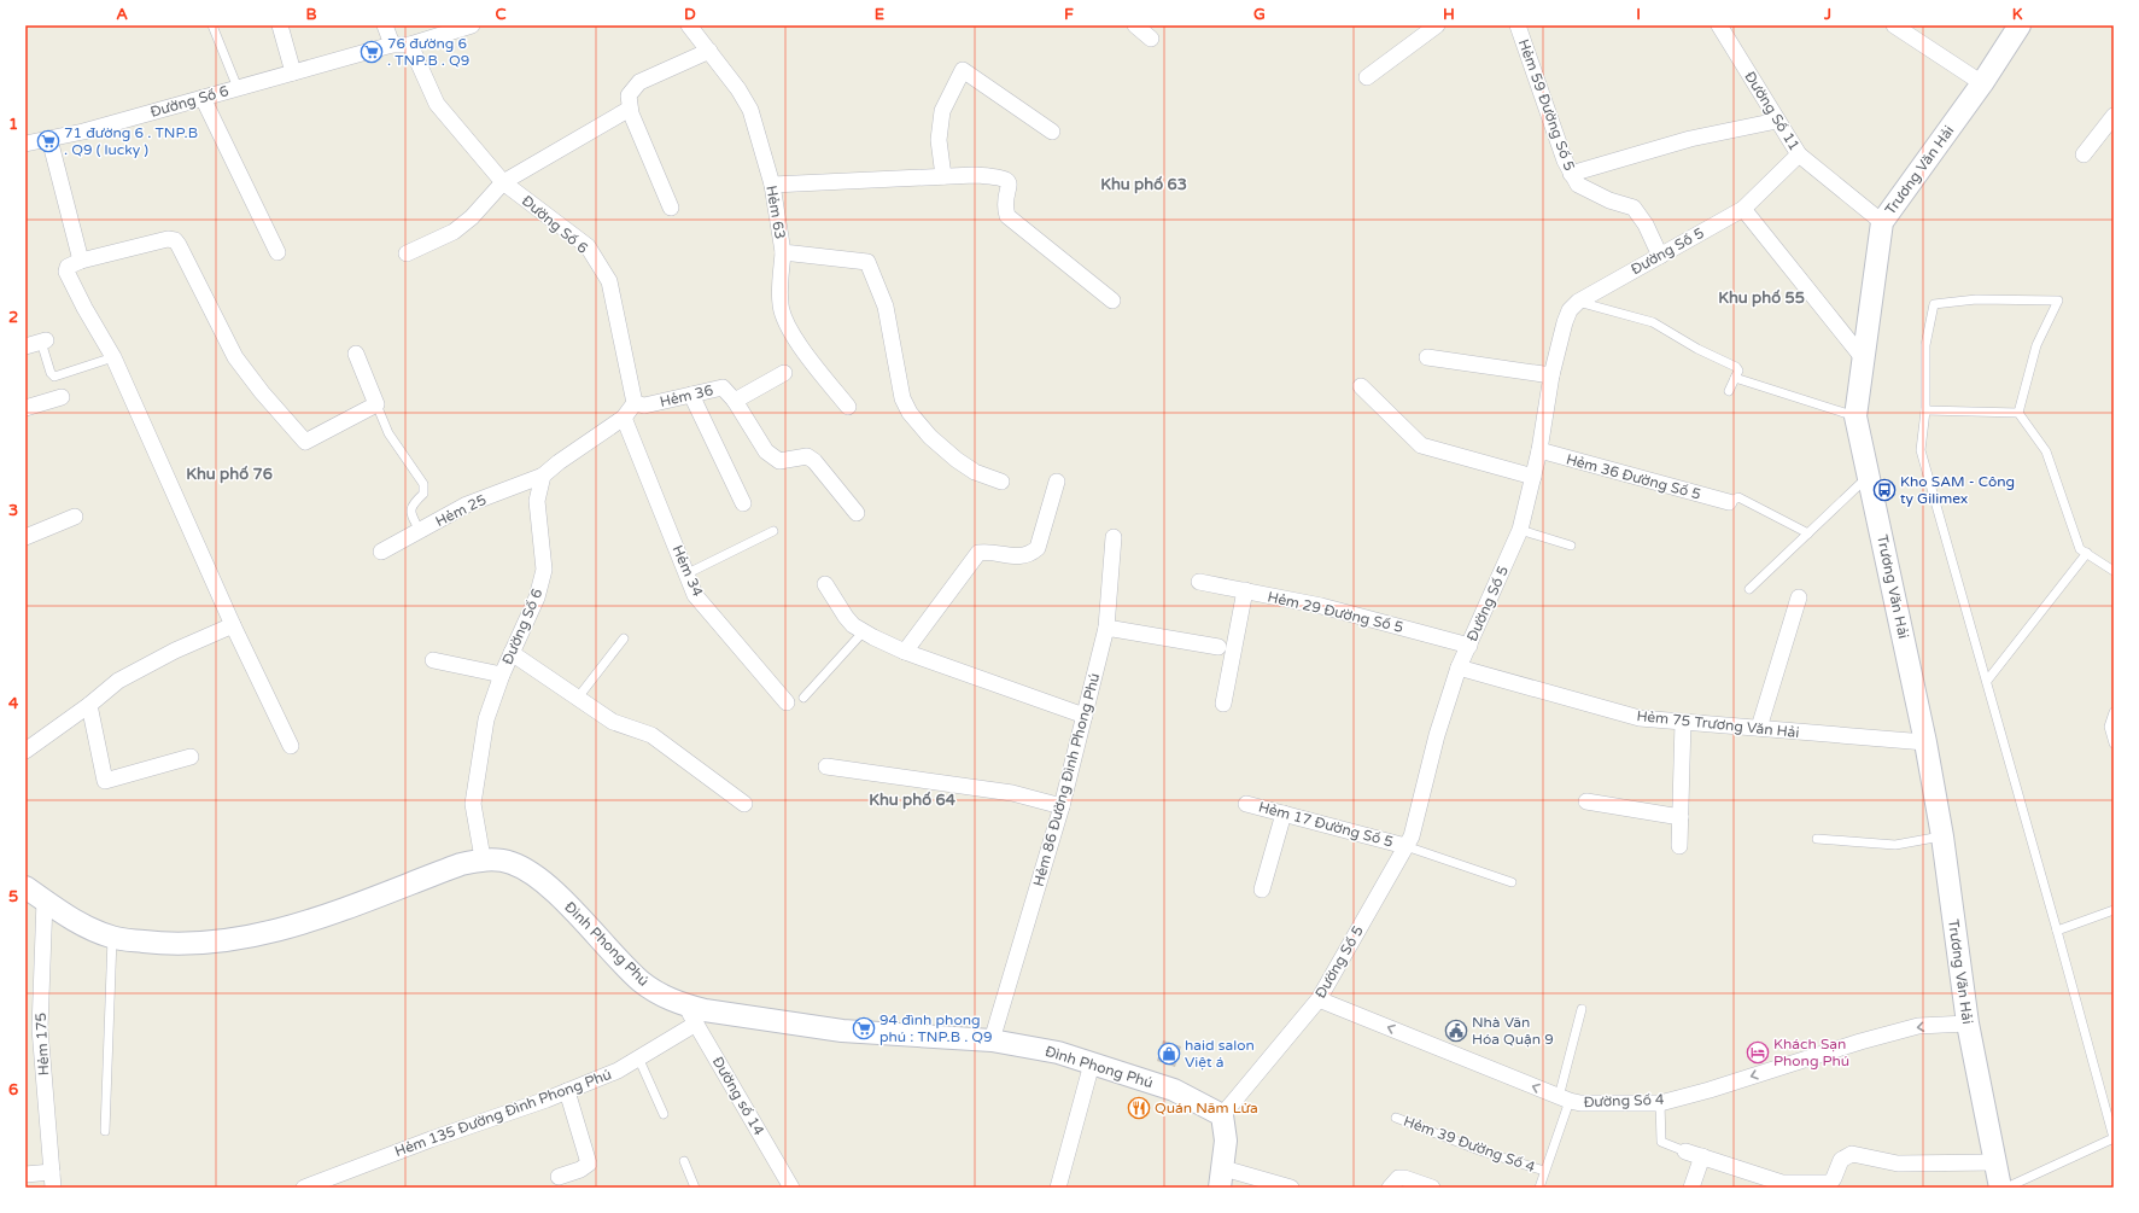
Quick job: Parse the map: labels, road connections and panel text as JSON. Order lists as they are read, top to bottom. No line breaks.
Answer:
{"streets":{"street":["Đường Số 6","Hẻm 59 Đường Số 5","Đường Số 11","Trương Văn Hải","Hẻm 63","Đường Số 5","Hẻm 36","Hẻm 36 Đường Số 5","Hẻm 25","Hẻm 34","Hẻm 29 Đường Số 5","Hẻm 75 Trương Văn Hải","Hẻm 86 Đường Đình Phong Phú","Hẻm 17 Đường Số 5","Đình Phong Phú","Hẻm 175","Đường số 14","Đường Số 4","Hẻm 135 Đường Đình Phong Phú"],"lane":["Hẻm 39 Đường Số 4"]},"crossings":[["Đường Số 6","Hẻm 36"],["Đường Số 6","Hẻm 25"],["Đường Số 6","Đình Phong Phú"],["Hẻm 59 Đường Số 5","Đường Số 5"],["Đường Số 11","Trương Văn Hải"],["Đường Số 11","Đường Số 5"],["Trương Văn Hải","Hẻm 75 Trương Văn Hải"],["Trương Văn Hải","Đường Số 4"],["Đường Số 5","Hẻm 36 Đường Số 5"],["Đường Số 5","Hẻm 29 Đường Số 5"],["Đường Số 5","Hẻm 75 Trương Văn Hải"],["Đường Số 5","Hẻm 17 Đường Số 5"],["Đường Số 5","Đình Phong Phú"],["Đường Số 5","Đường Số 4"],["Hẻm 86 Đường Đình Phong Phú","Đình Phong Phú"],["Đình Phong Phú","Hẻm 175"],["Đình Phong Phú","Đường số 14"],["Đường số 14","Hẻm 135 Đường Đình Phong Phú"],["Đường Số 4","Hẻm 39 Đường Số 4"]],"one_way":["Đường Số 4"],"districts":["Khu phố 63","Khu phố 55","Khu phố 76","Khu phố 64"],"places":{"supermarket":["76 đường 6 . TNP.B . Q9","71 đường 6 . TNP.B . Q9 ( lucky )","94 đình phong phú : TNP.B . Q9"],"bus stop":["Kho SAM - Công ty Gilimex"],"public building":["Nhà Văn Hóa Quận 9"],"hotel":["Khách Sạn Phong Phú"],"shop":["haid salon Việt á"],"restaurant":["Quán Năm Lửa"]},"grid":{"columns":["A","B","C","D","E","F","G","H","I","J","K"],"rows":["1","2","3","4","5","6"]}}
